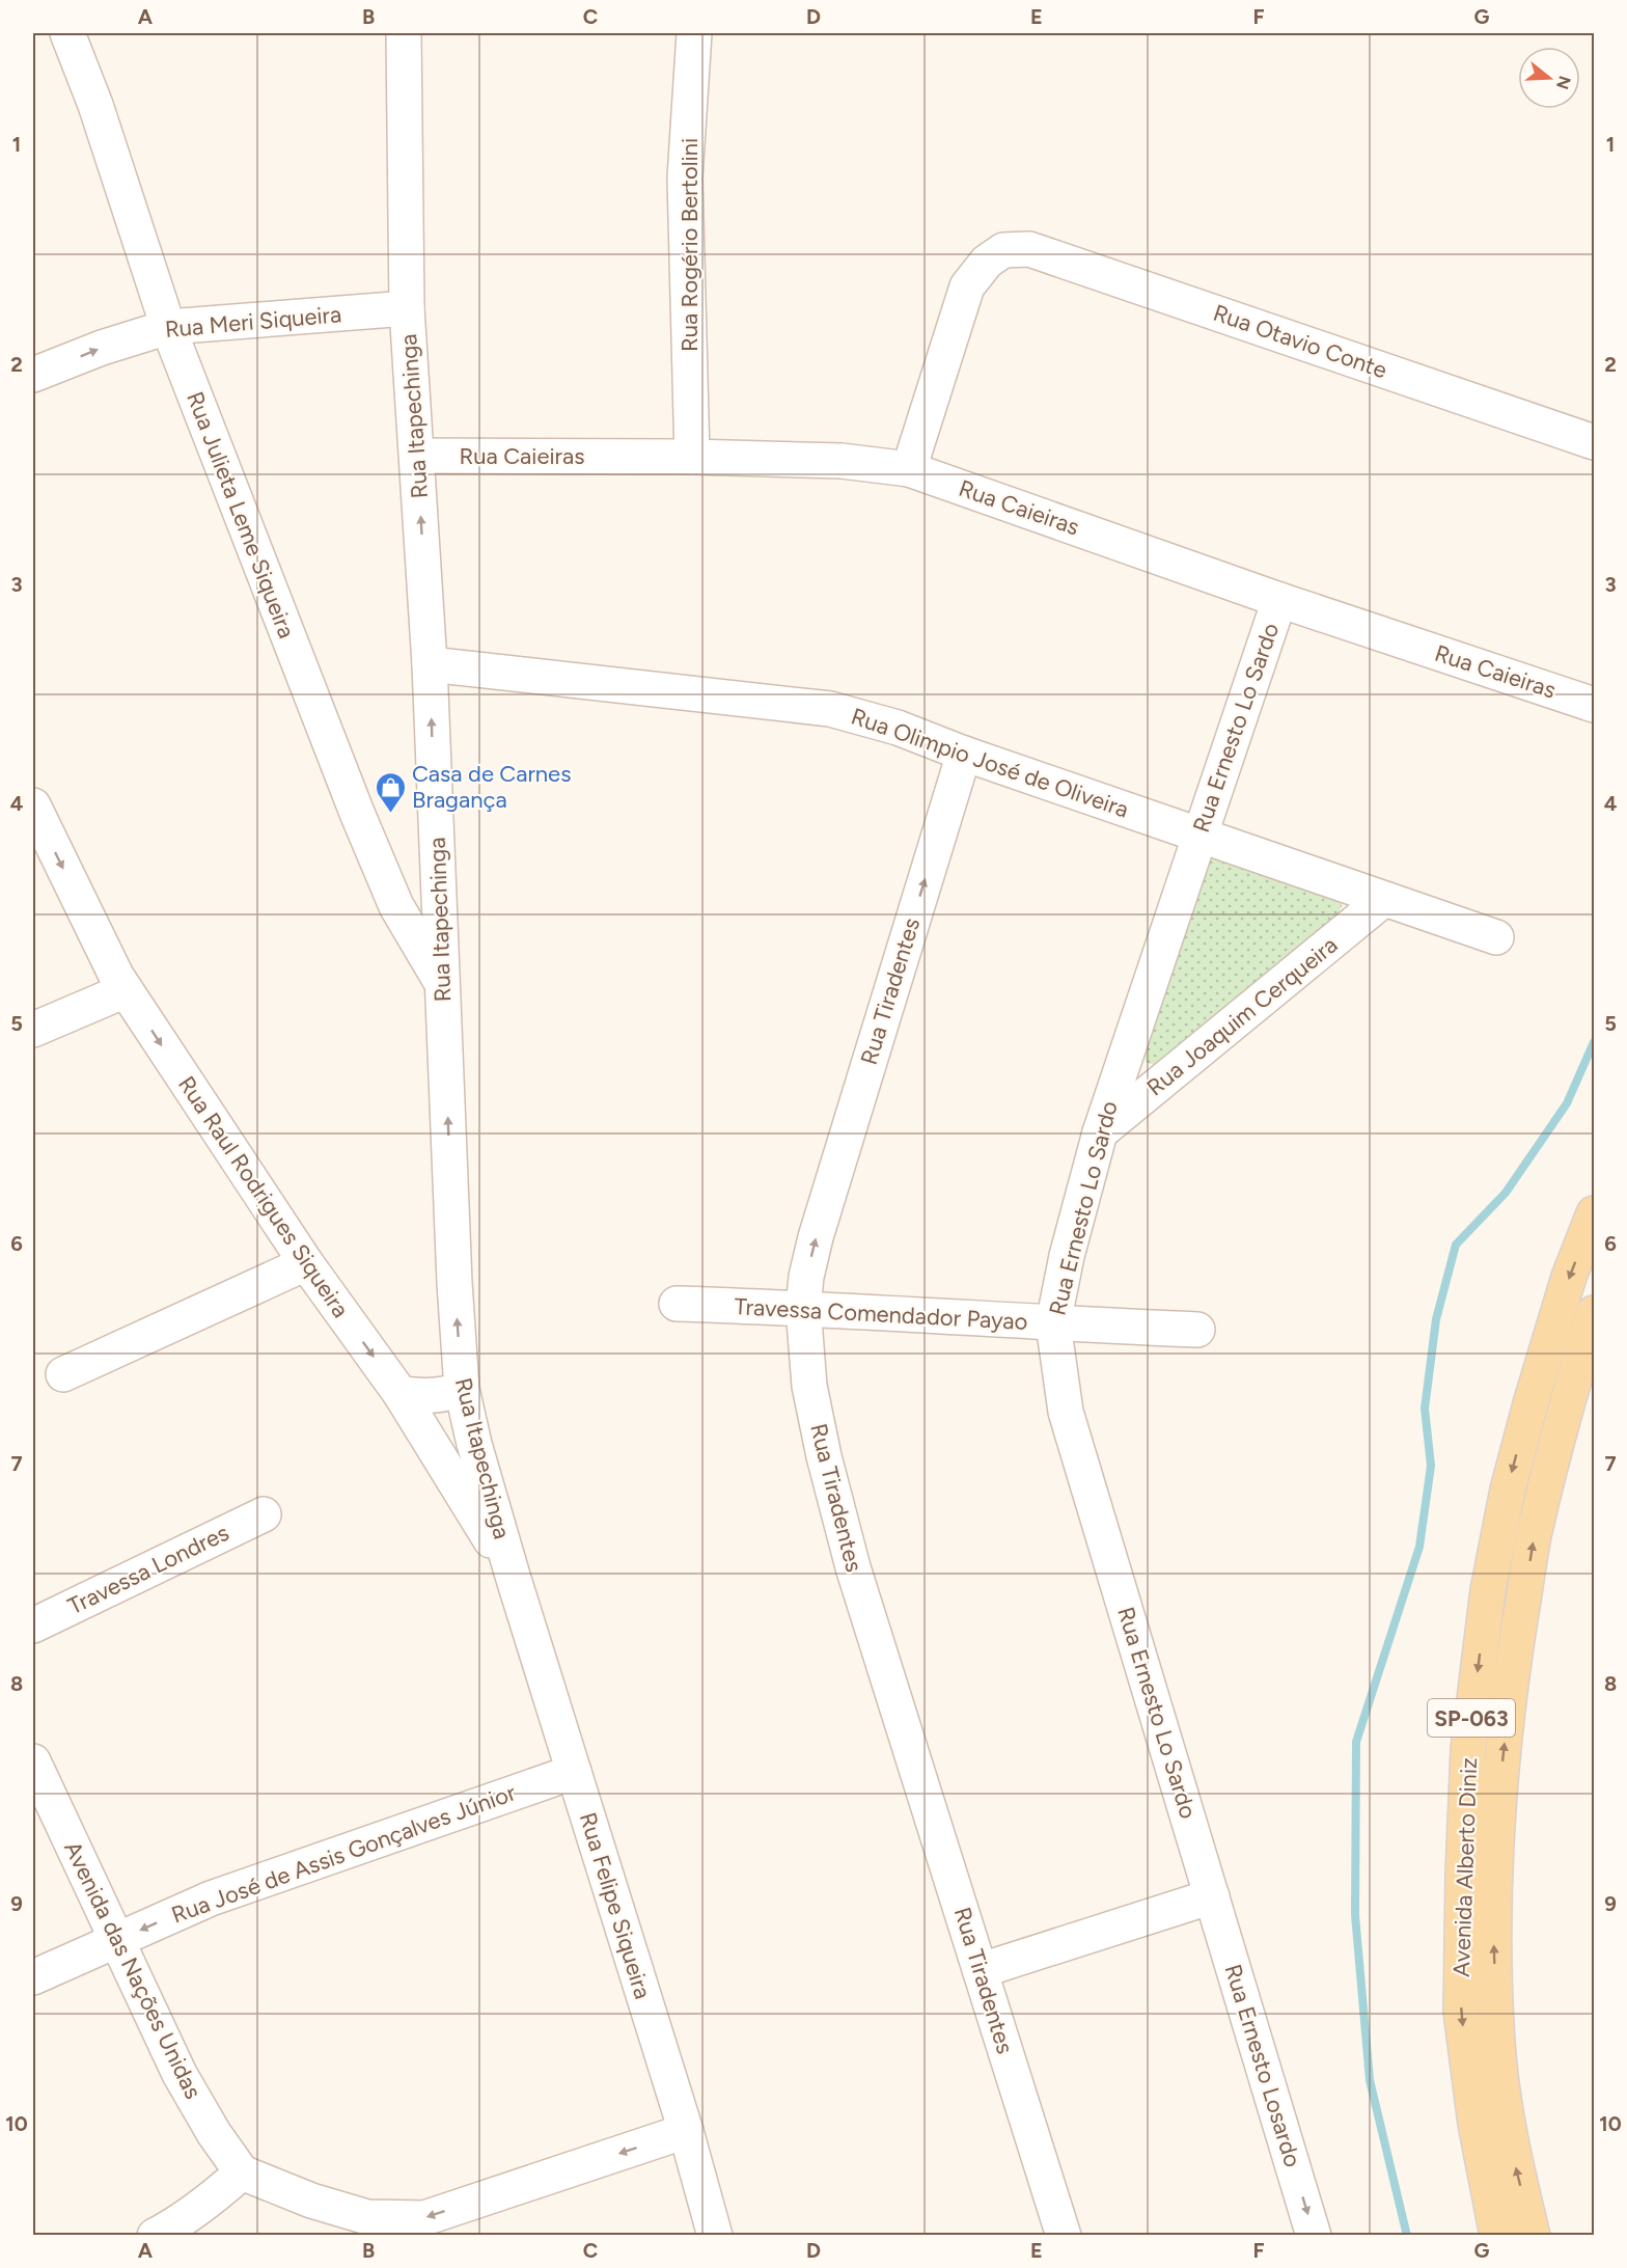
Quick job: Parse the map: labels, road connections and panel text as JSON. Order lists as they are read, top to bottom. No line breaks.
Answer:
{"streets":{"main road":["SP-063","Avenida Alberto Diniz"],"street":["Rua Rogério Bertolini","Rua Meri Siqueira","Rua Otavio Conte","Rua Itapechinga","Rua Caieiras","Rua Julieta Leme Siqueira","Rua Ernesto Lo Sardo","Rua Olimpio José de Oliveira","Rua Tiradentes","Rua Joaquim Cerqueira","Rua Raul Rodrigues Siqueira","Travessa Comendador Payao","Travessa Londres","Rua José de Assis Gonçalves Júnior","Rua Felipe Siqueira","Avenida das Nações Unidas","Rua Ernesto Losardo"]},"crossings":[["Rua Rogério Bertolini","Rua Caieiras"],["Rua Meri Siqueira","Rua Itapechinga"],["Rua Meri Siqueira","Rua Julieta Leme Siqueira"],["Rua Otavio Conte","Rua Caieiras"],["Rua Itapechinga","Rua Caieiras"],["Rua Itapechinga","Rua Julieta Leme Siqueira"],["Rua Itapechinga","Rua Olimpio José de Oliveira"],["Rua Itapechinga","Rua Raul Rodrigues Siqueira"],["Rua Itapechinga","Rua Felipe Siqueira"],["Rua Caieiras","Rua Ernesto Lo Sardo"],["Rua Ernesto Lo Sardo","Rua Olimpio José de Oliveira"],["Rua Ernesto Lo Sardo","Rua Joaquim Cerqueira"],["Rua Ernesto Lo Sardo","Travessa Comendador Payao"],["Rua Ernesto Lo Sardo","Rua Ernesto Losardo"],["Rua Olimpio José de Oliveira","Rua Tiradentes"],["Rua Olimpio José de Oliveira","Rua Joaquim Cerqueira"],["Rua Tiradentes","Travessa Comendador Payao"],["Rua Raul Rodrigues Siqueira","Rua Felipe Siqueira"],["Rua José de Assis Gonçalves Júnior","Rua Felipe Siqueira"],["Rua José de Assis Gonçalves Júnior","Avenida das Nações Unidas"]],"one_way":["Rua Meri Siqueira","Rua Itapechinga","Rua Tiradentes","Rua Raul Rodrigues Siqueira","Rua José de Assis Gonçalves Júnior","Rua Ernesto Losardo"],"places":{"shop":["Casa de Carnes Bragança"]},"north":"right","grid":{"columns":["A","B","C","D","E","F","G"],"rows":["1","2","3","4","5","6","7","8","9","10"]}}
